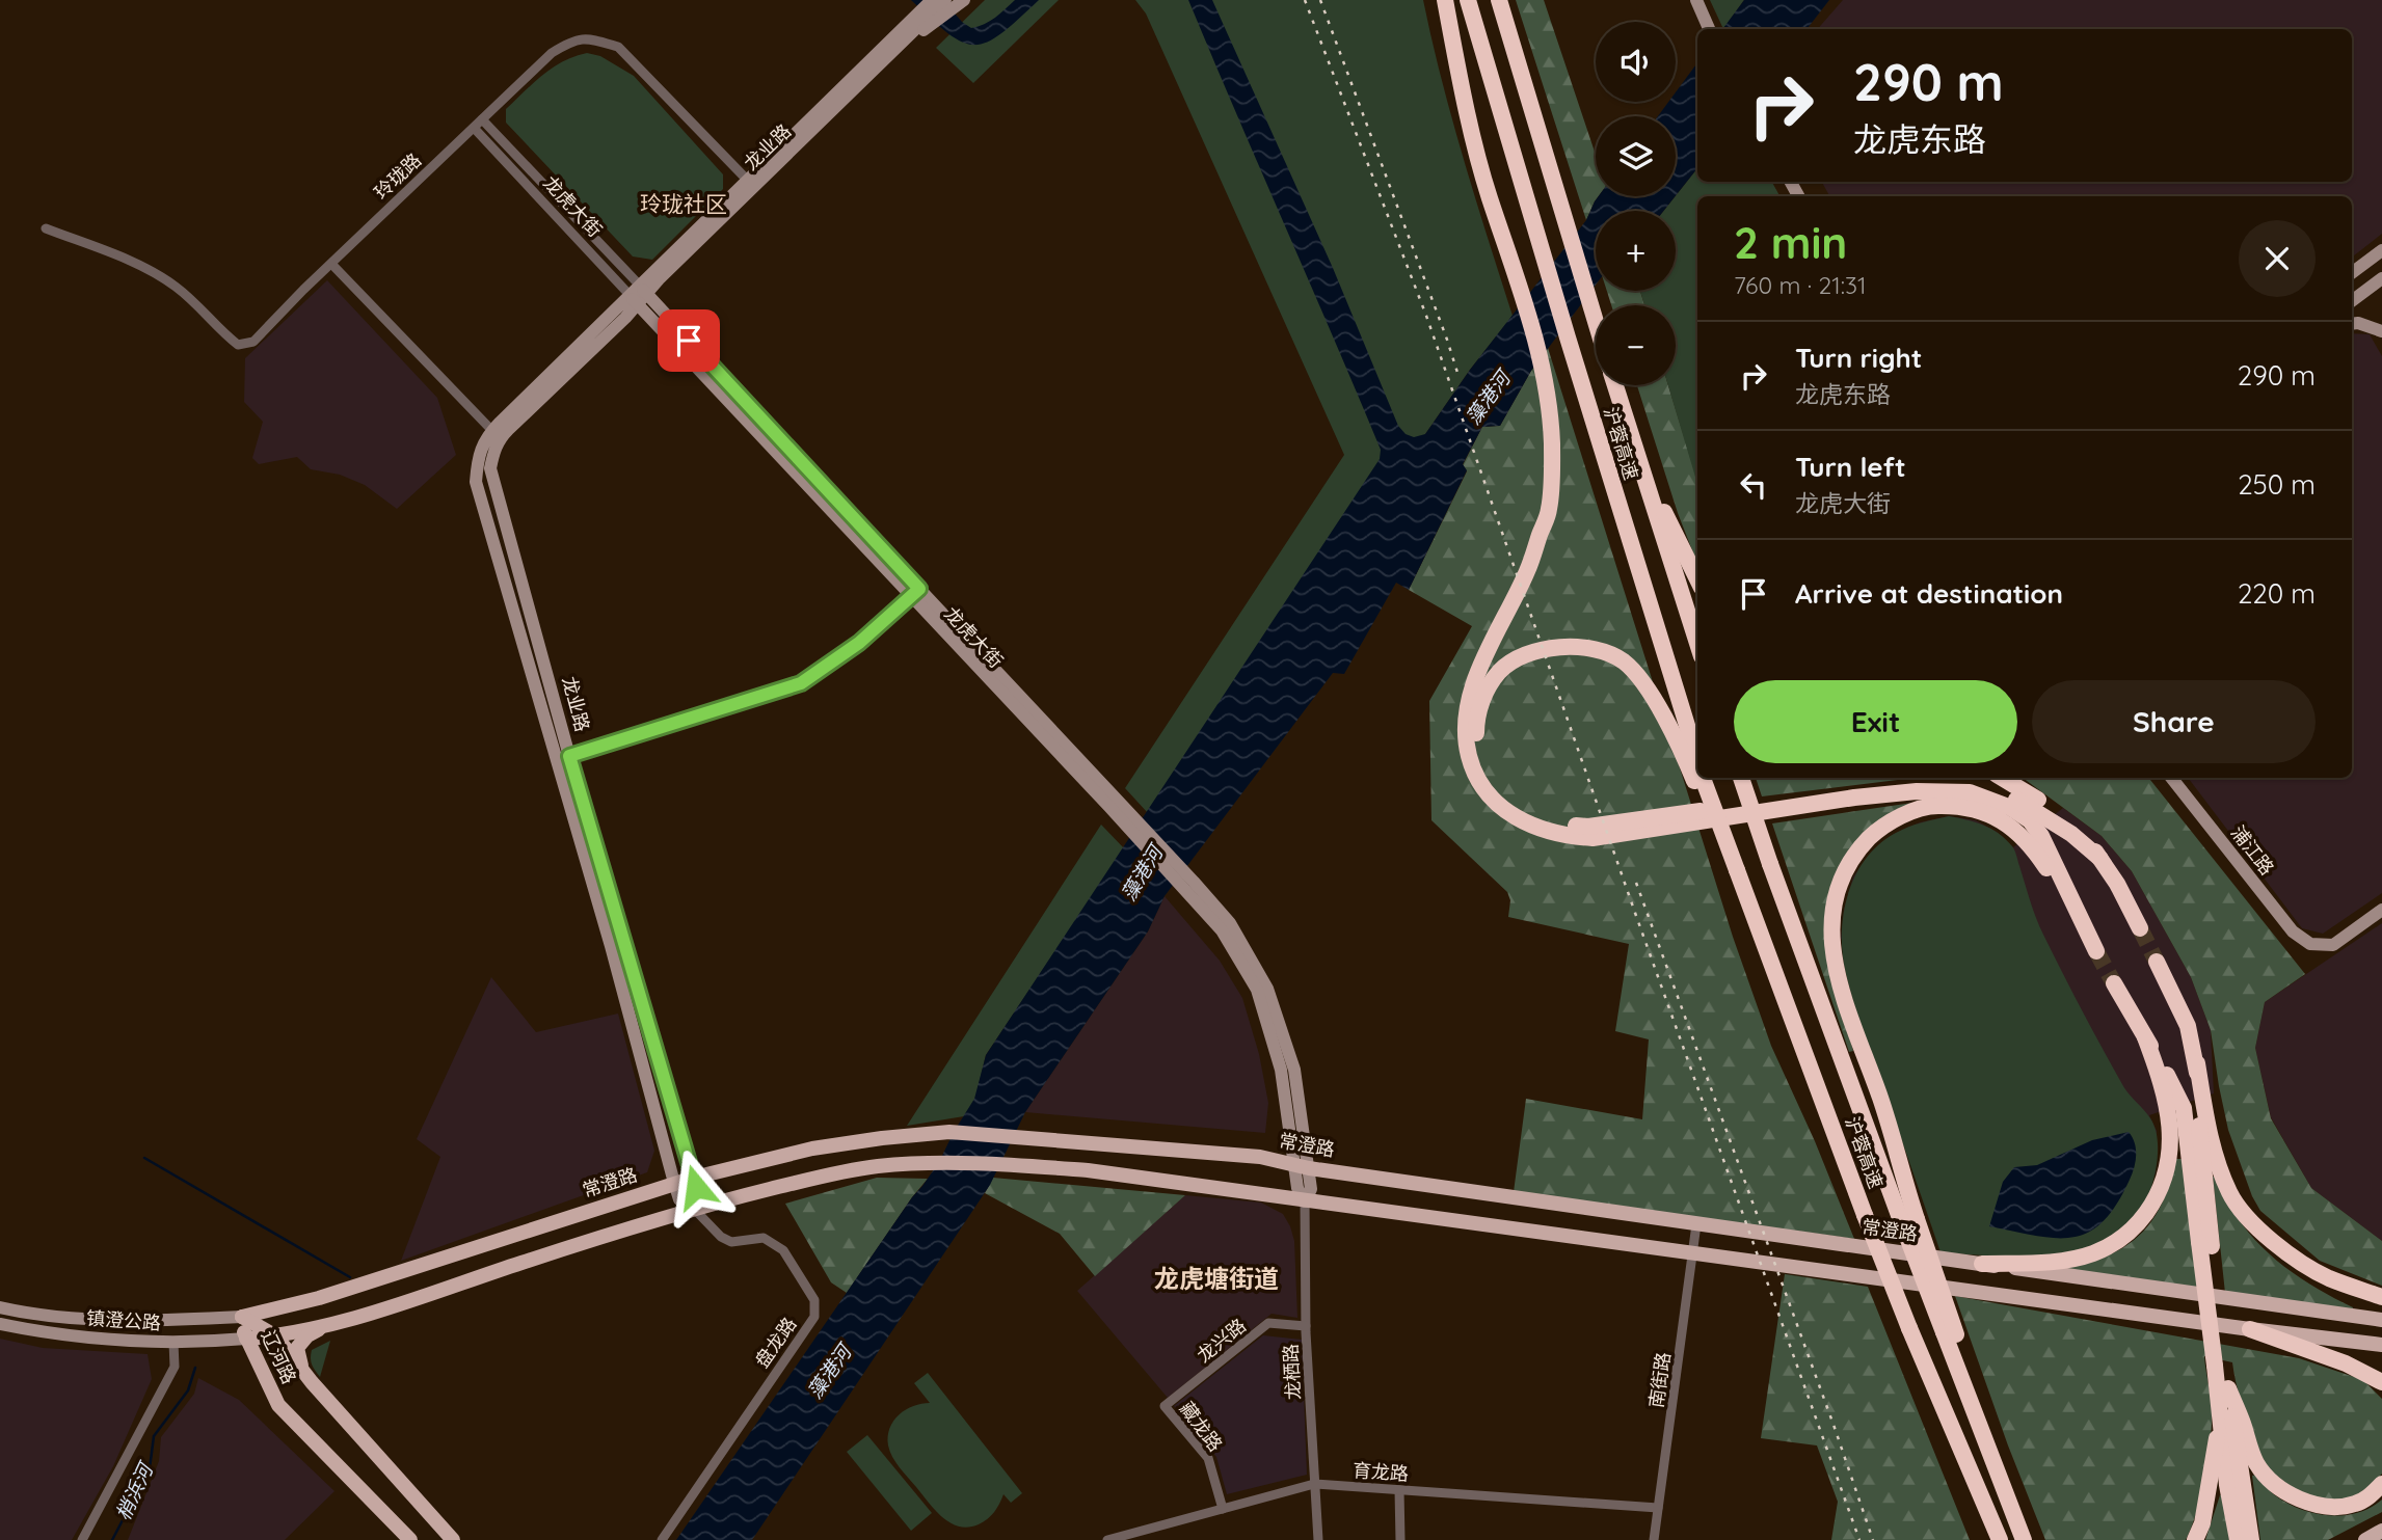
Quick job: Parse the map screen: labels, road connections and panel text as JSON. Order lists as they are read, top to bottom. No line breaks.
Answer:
{"streets":{"highway":["沪蓉高速"],"main road":["常澄路","辽河路"],"street":["龙业路","玲珑路","龙虎大街","浦江路","镇澄公路","龙兴路","盘龙路","龙栖路","南街路","藏龙路","育龙路"]},"crossings":[["龙业路","玲珑路"],["龙业路","龙虎大街"],["龙业路","常澄路"],["龙业路","盘龙路"],["玲珑路","龙虎大街"],["龙虎大街","常澄路"],["常澄路","镇澄公路"],["常澄路","辽河路"],["常澄路","南街路"],["镇澄公路","辽河路"],["龙兴路","龙栖路"],["龙兴路","藏龙路"],["龙栖路","育龙路"],["南街路","育龙路"],["藏龙路","育龙路"]],"districts":["玲珑社区","龙虎塘街道"],"water":["藻港河","梢浜河"],"page":{"map_buttons":["+","−"],"turn":["290 m","龙虎东路"],"heading":["2 min","760 m · 21:31"],"list":[{"name":"Turn right","note":"龙虎东路","value":"290 m"},{"name":"Turn left","note":"龙虎大街","value":"250 m"},{"name":"Arrive at destination","value":"220 m"}],"buttons":["Exit","Share"]}}
